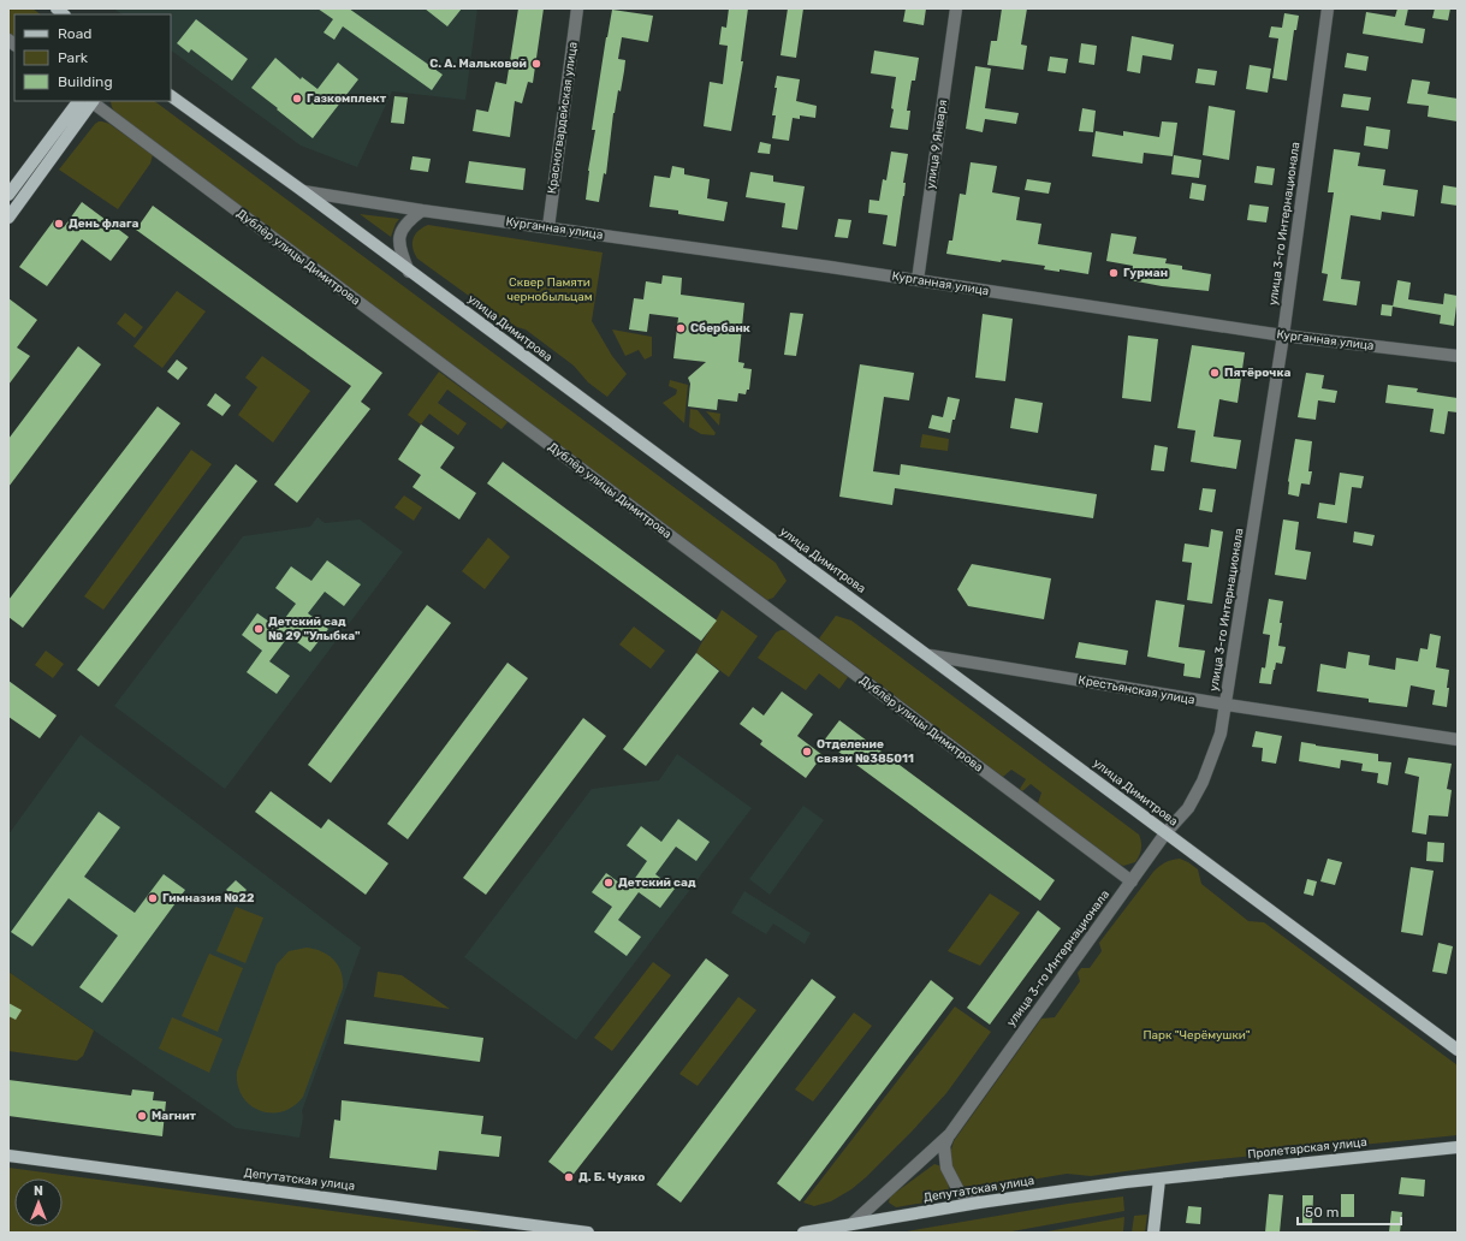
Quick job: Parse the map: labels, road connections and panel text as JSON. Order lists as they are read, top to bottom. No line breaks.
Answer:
{"streets":{"main road":["улица Димитрова","Пролетарская улица","Депутатская улица"],"street":["Красногвардейская улица","улица 9 Января","улица 3-го Интернационала","Курганная улица","Дублёр улицы Димитрова","Крестьянская улица"]},"crossings":[["Красногвардейская улица","Курганная улица"],["улица 9 Января","Курганная улица"],["улица 3-го Интернационала","Курганная улица"],["улица 3-го Интернационала","Дублёр улицы Димитрова"],["улица 3-го Интернационала","улица Димитрова"],["улица 3-го Интернационала","Крестьянская улица"],["улица 3-го Интернационала","Депутатская улица"],["Курганная улица","улица Димитрова"],["улица Димитрова","Крестьянская улица"],["Пролетарская улица","Депутатская улица"]],"parks":["Сквер Памяти чернобыльцам","Парк \"Черёмушки\""],"places":["С. А. Мальковой","Газкомплект","День флага","Гурман","Сбербанк","Пятёрочка","Детский сад № 29 \"Улыбка\"","Отделение связи №385011","Детский сад","Гимназия №22","Магнит","Д. Б. Чуяко"],"legend":["Road","Park","Building"],"scale_bar":"50 m","north":"top"}
